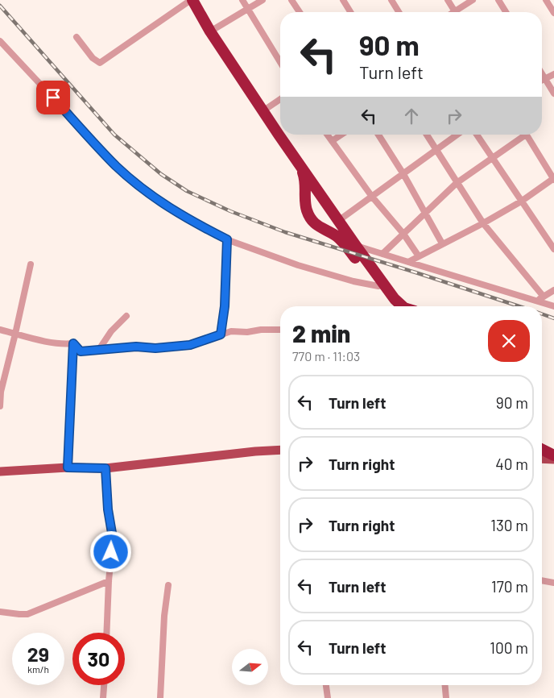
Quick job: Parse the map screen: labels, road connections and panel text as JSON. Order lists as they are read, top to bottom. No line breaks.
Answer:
{"north":"right","page":{"turn":["90 m","Turn left"],"heading":["2 min","770 m · 11:03"],"list":[{"name":"Turn left","value":"90 m"},{"name":"Turn right","value":"40 m"},{"name":"Turn right","value":"130 m"},{"name":"Turn left","value":"170 m"},{"name":"Turn left","value":"100 m"}],"speed":"29 km/h","limit":"30"}}
